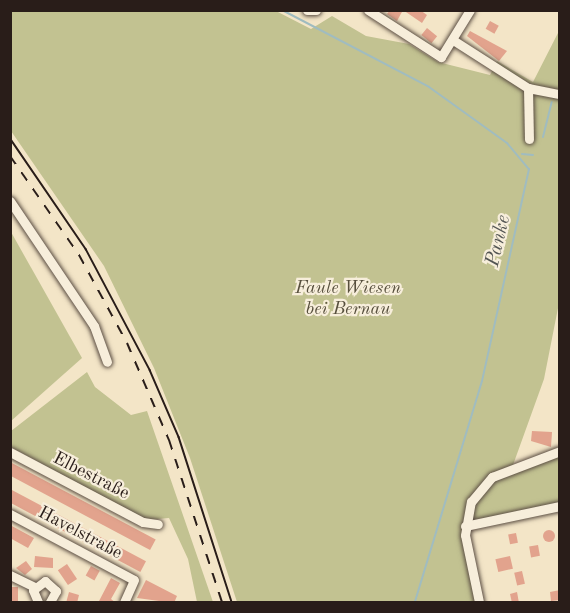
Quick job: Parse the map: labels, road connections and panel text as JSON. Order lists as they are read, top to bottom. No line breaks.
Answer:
{"streets":{"street":["Elbestraße","Havelstraße"]},"water":["Panke"],"parks":["Faule Wiesen bei Bernau"]}
